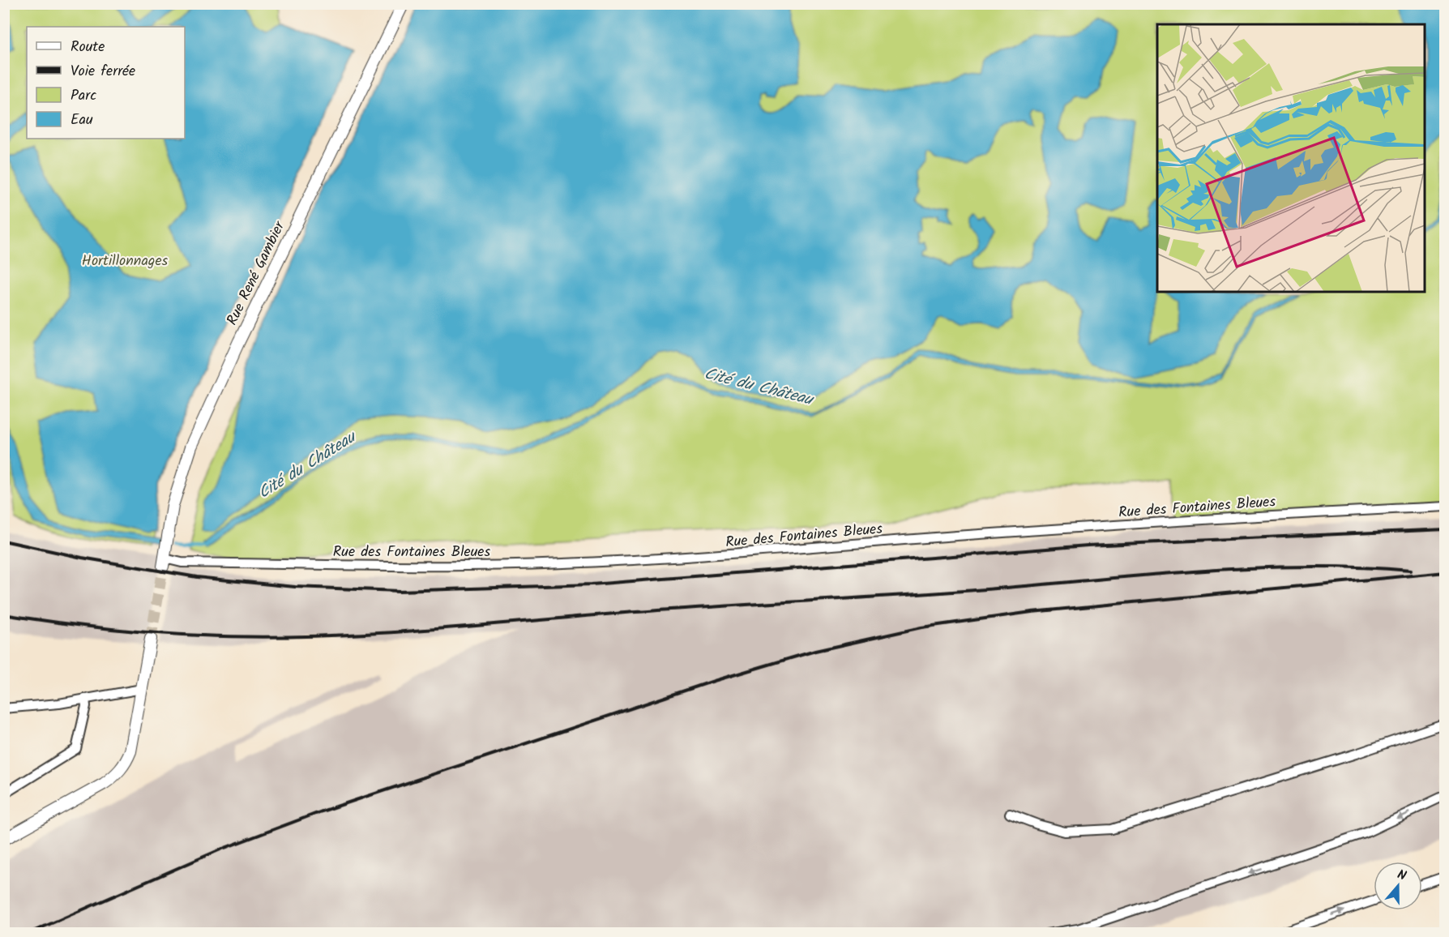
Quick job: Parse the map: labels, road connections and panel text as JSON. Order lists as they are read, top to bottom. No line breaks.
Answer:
{"streets":{"street":["Rue René Gambier","Rue des Fontaines Bleues"]},"crossings":[["Rue René Gambier","Rue des Fontaines Bleues"]],"water":["Cité du Château"],"parks":["Hortillonnages"],"legend":["Route","Voie ferrée","Parc","Eau"],"north":"top"}
